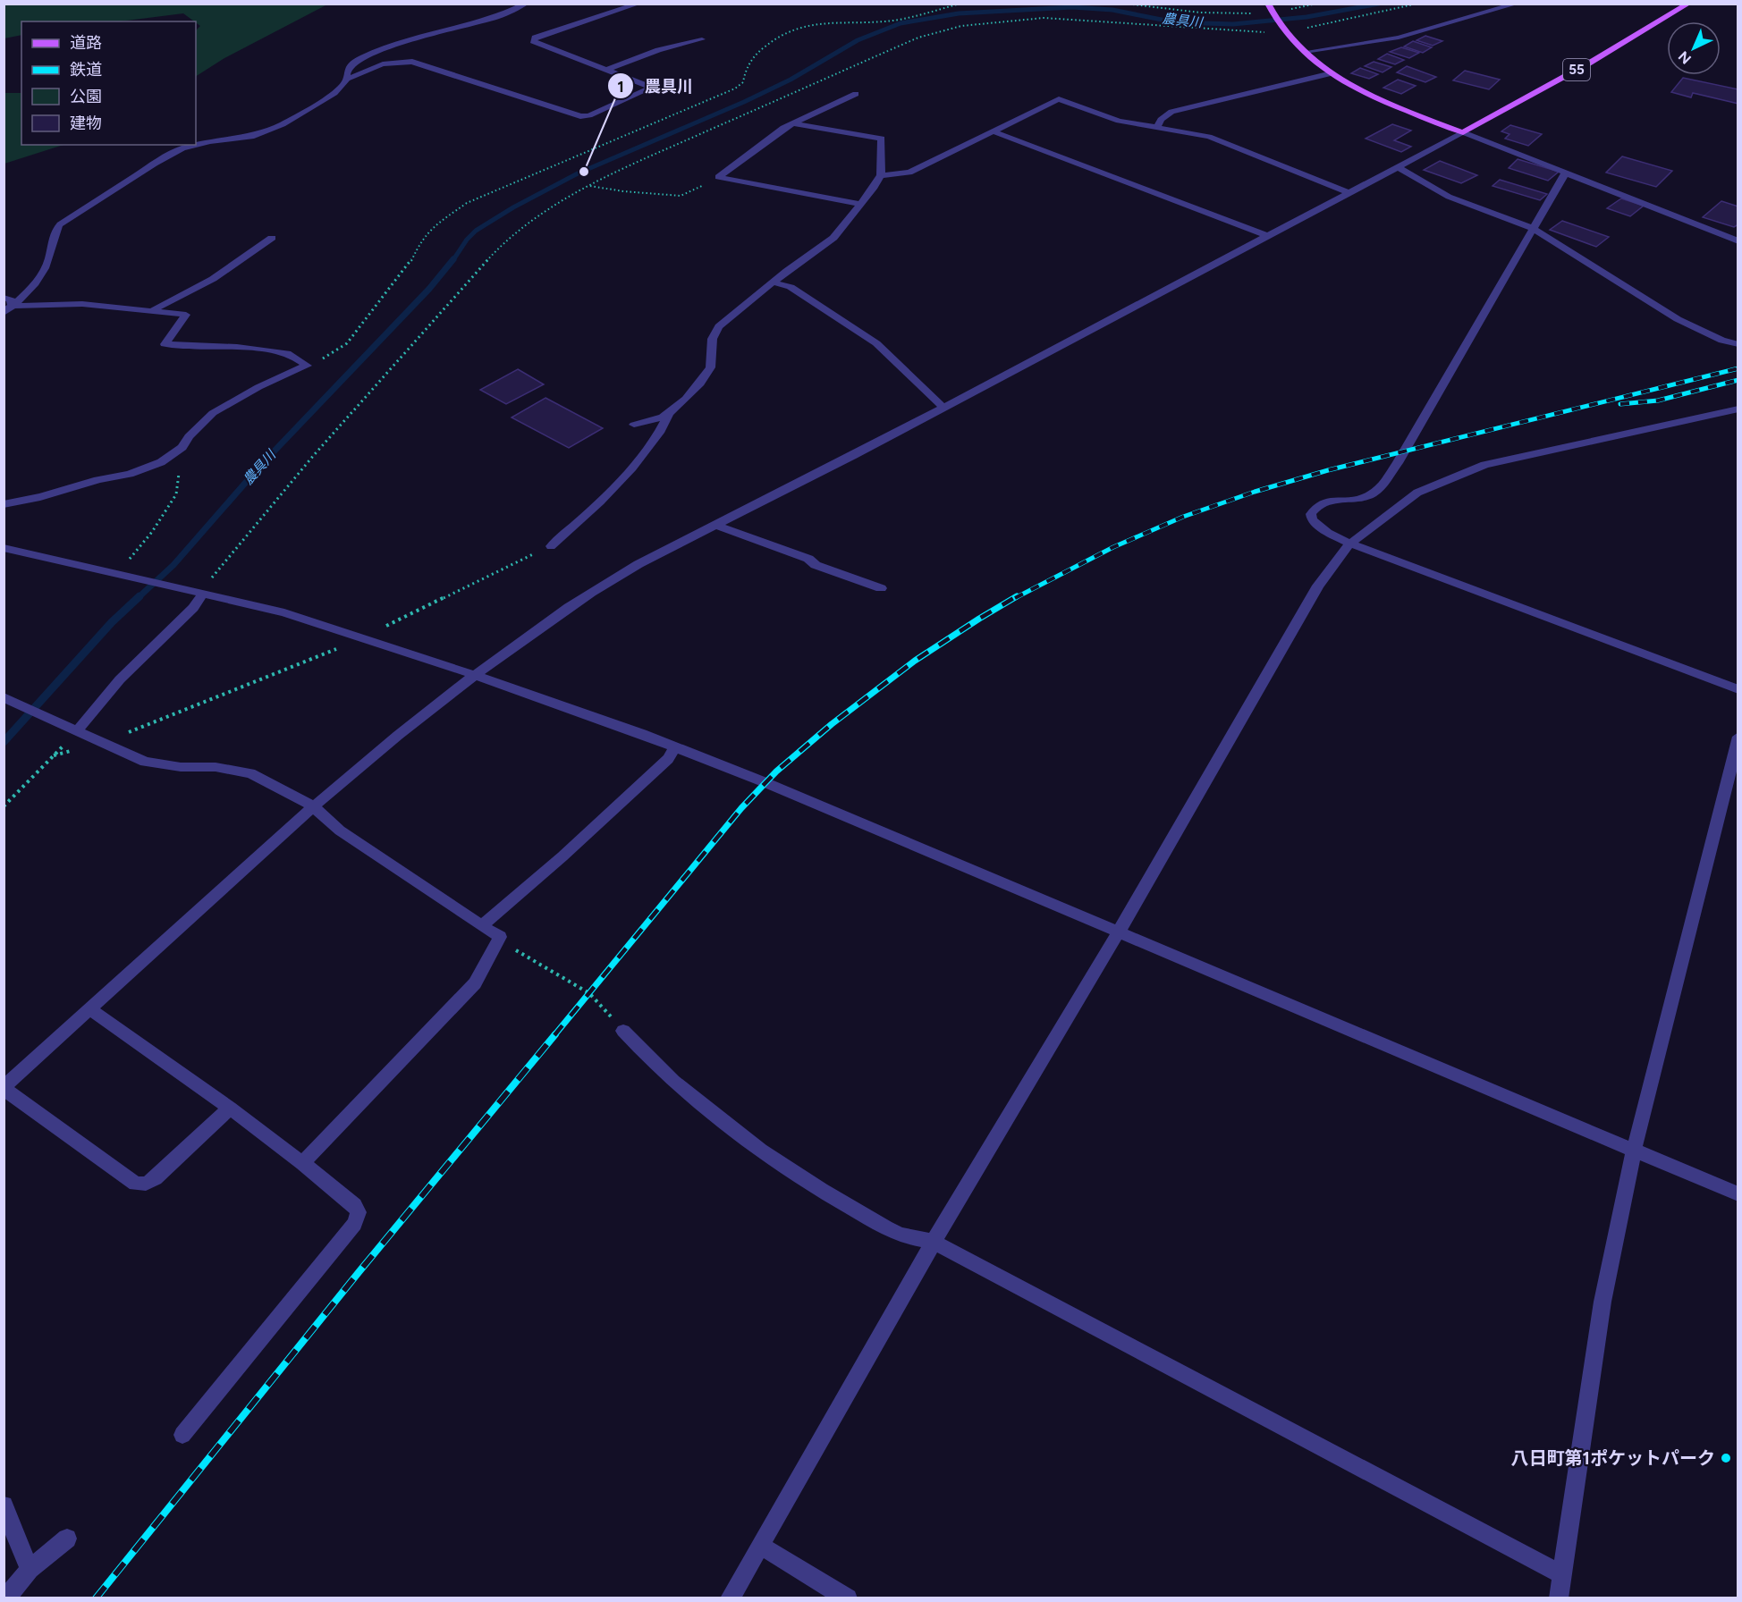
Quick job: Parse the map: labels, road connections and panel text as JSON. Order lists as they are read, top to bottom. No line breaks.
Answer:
{"streets":{"main road":["55"]},"water":["農具川"],"places":["農具川","八日町第1ポケットパーク"],"legend":["道路","鉄道","公園","建物"],"north":"bottom left"}
